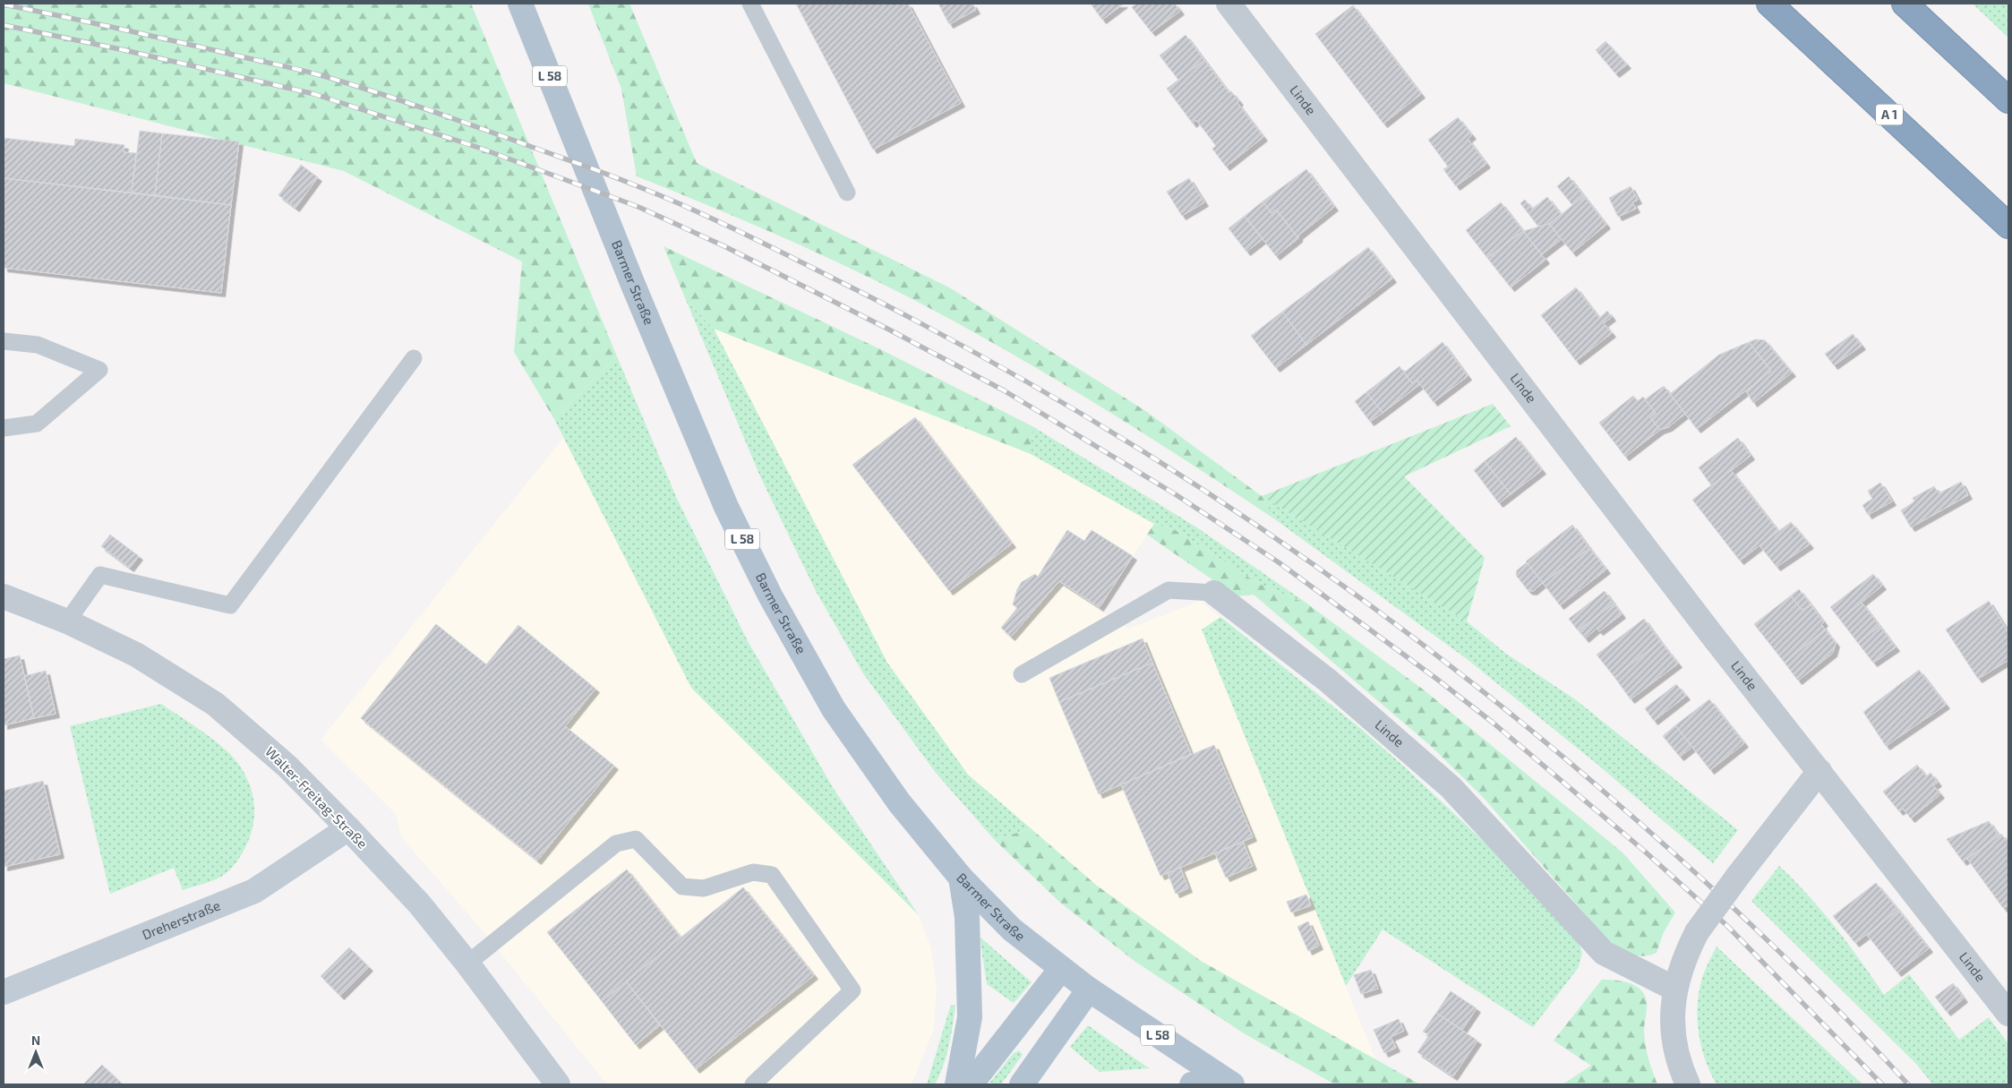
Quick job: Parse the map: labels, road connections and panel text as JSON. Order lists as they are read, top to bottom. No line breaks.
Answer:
{"streets":{"highway":["A 1"],"main road":["L 58","Barmer Straße","Walter-Freitag-Straße","Dreherstraße"],"street":["Linde"]},"crossings":[["Walter-Freitag-Straße","Dreherstraße"]],"north":"top"}
